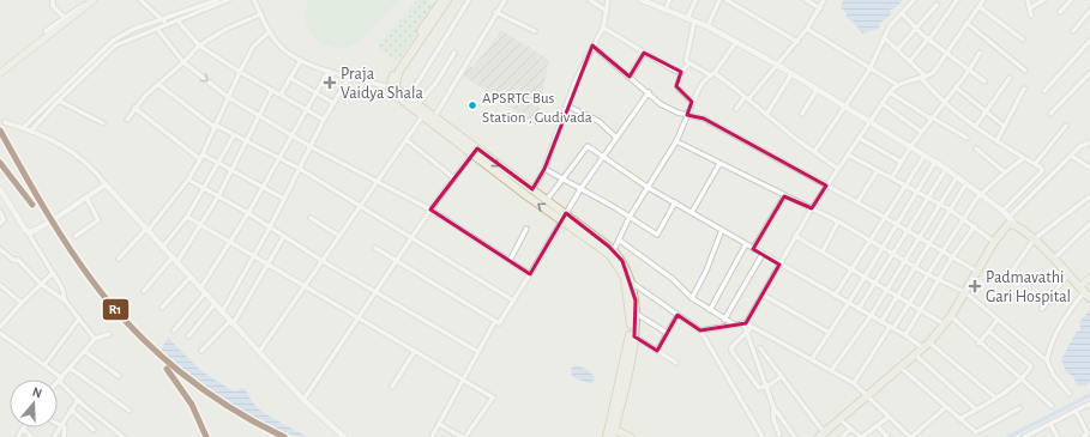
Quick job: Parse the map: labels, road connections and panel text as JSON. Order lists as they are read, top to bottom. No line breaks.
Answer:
{"places":{"health":["Praja Vaidya Shala","Padmavathi Gari Hospital"],"other":["APSRTC Bus Station , Gudivada"]},"lines":["transit line R1"],"north":"top"}
